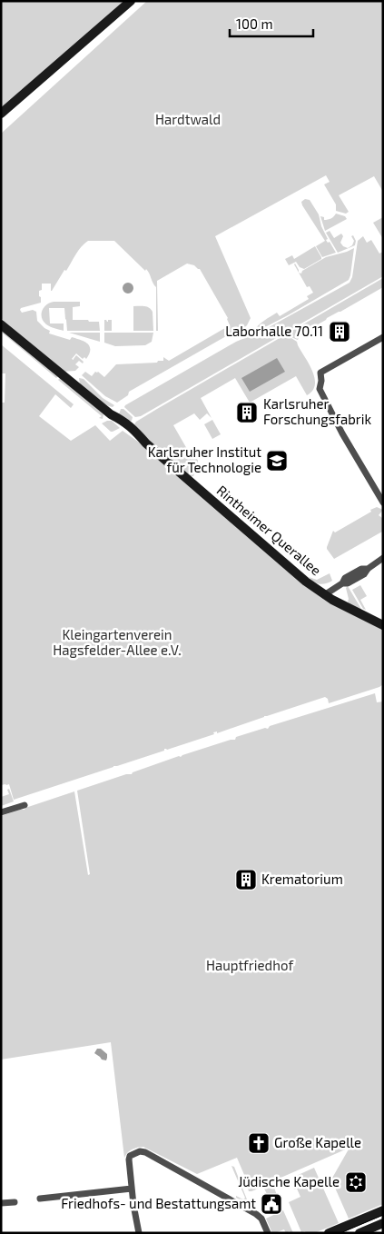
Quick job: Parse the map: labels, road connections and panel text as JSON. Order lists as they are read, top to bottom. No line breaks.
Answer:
{"streets":{"street":["Rintheimer Querallee"]},"parks":["Hardtwald","Kleingartenverein Hagsfelder-Allee e.V.","Hauptfriedhof"],"places":{"building":["Laborhalle 70.11","Karlsruher Forschungsfabrik","Krematorium"],"school or university":["Karlsruher Institut für Technologie"],"church":["Große Kapelle"],"synagogue":["Jüdische Kapelle"],"public building":["Friedhofs- und Bestattungsamt"]},"scale_bar":"100 m"}
